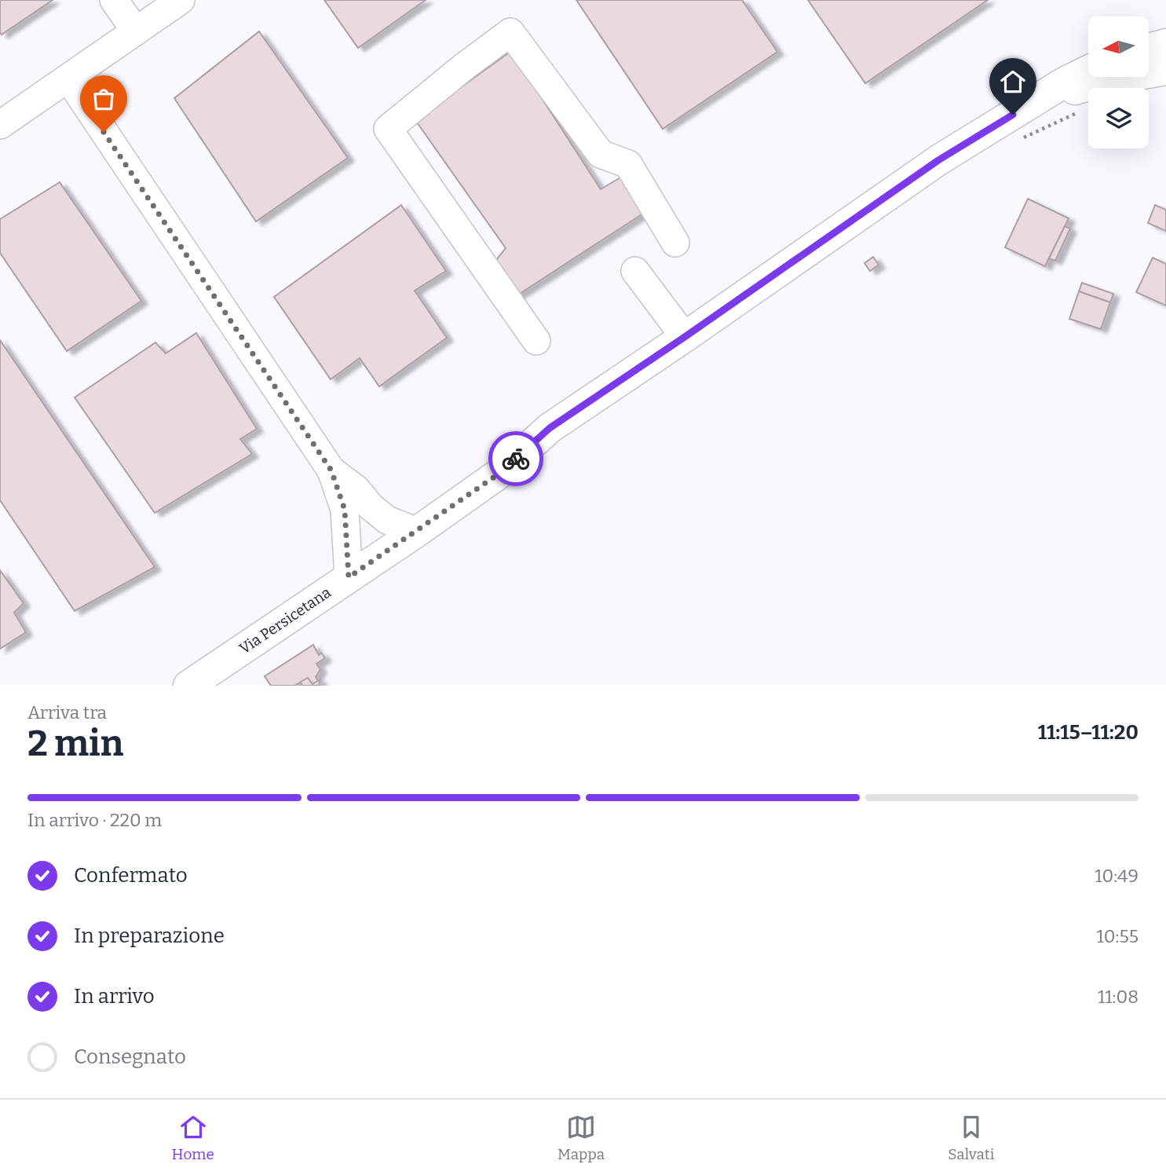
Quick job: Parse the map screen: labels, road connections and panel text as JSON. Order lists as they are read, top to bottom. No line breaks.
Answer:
{"streets":{"main road":["Via Persicetana"]},"north":"left","page":{"heading":["2 min","Arriva tra","11:15–11:20"],"bar":"In arrivo · 220 m","list":[["Confermato","10:49"],["In preparazione","10:55"],["In arrivo","11:08"],"Consegnato"],"tabs":["Home","Mappa","Salvati"]}}
